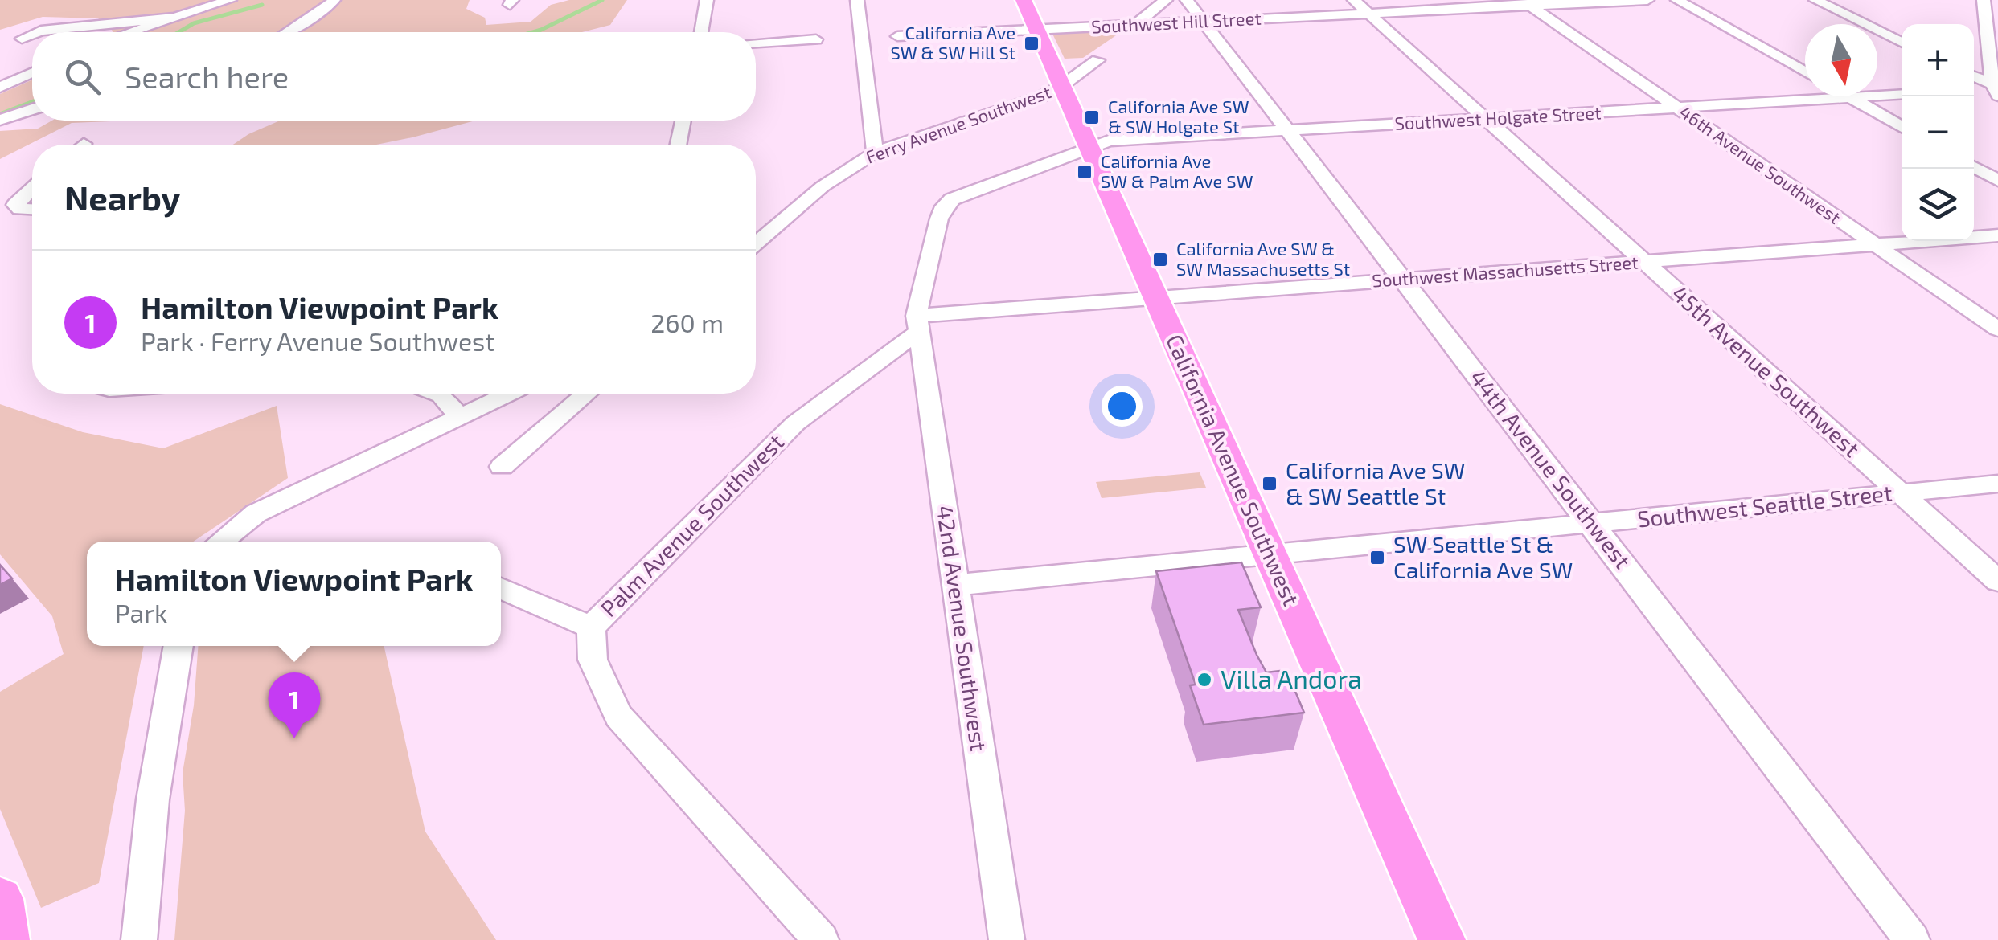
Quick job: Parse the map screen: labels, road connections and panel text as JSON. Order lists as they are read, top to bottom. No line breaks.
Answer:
{"streets":{"main road":["California Avenue Southwest"],"street":["Southwest Hill Street","Southwest Holgate Street","Ferry Avenue Southwest","46th Avenue Southwest","Southwest Massachusetts Street","45th Avenue Southwest","44th Avenue Southwest","Southwest Seattle Street","Palm Avenue Southwest","42nd Avenue Southwest"]},"crossings":[["Southwest Hill Street","46th Avenue Southwest"],["Southwest Hill Street","45th Avenue Southwest"],["Southwest Hill Street","44th Avenue Southwest"],["Southwest Hill Street","California Avenue Southwest"],["Southwest Holgate Street","46th Avenue Southwest"],["Southwest Holgate Street","45th Avenue Southwest"],["Southwest Holgate Street","44th Avenue Southwest"],["Southwest Holgate Street","California Avenue Southwest"],["Ferry Avenue Southwest","California Avenue Southwest"],["46th Avenue Southwest","Southwest Massachusetts Street"],["Southwest Massachusetts Street","45th Avenue Southwest"],["Southwest Massachusetts Street","44th Avenue Southwest"],["Southwest Massachusetts Street","California Avenue Southwest"],["Southwest Massachusetts Street","Palm Avenue Southwest"],["Southwest Massachusetts Street","42nd Avenue Southwest"],["45th Avenue Southwest","Southwest Seattle Street"],["44th Avenue Southwest","Southwest Seattle Street"],["California Avenue Southwest","Southwest Seattle Street"],["Southwest Seattle Street","42nd Avenue Southwest"],["Palm Avenue Southwest","42nd Avenue Southwest"]],"places":{"transit":["California Ave SW & SW Hill St","California Ave SW & SW Holgate St","California Ave SW & Palm Ave SW","California Ave SW & SW Massachusetts St","California Ave SW & SW Seattle St","SW Seattle St & California Ave SW"],"other":["Villa Andora"]},"north":"bottom","page":{"map_buttons":["+","−"],"search":"Search here","heading":"Nearby","list":[{"mark":"1","name":"Hamilton Viewpoint Park","note":"Park · Ferry Avenue Southwest","value":"260 m"}],"popup":["Hamilton Viewpoint Park","Park"],"pins":"1"}}
